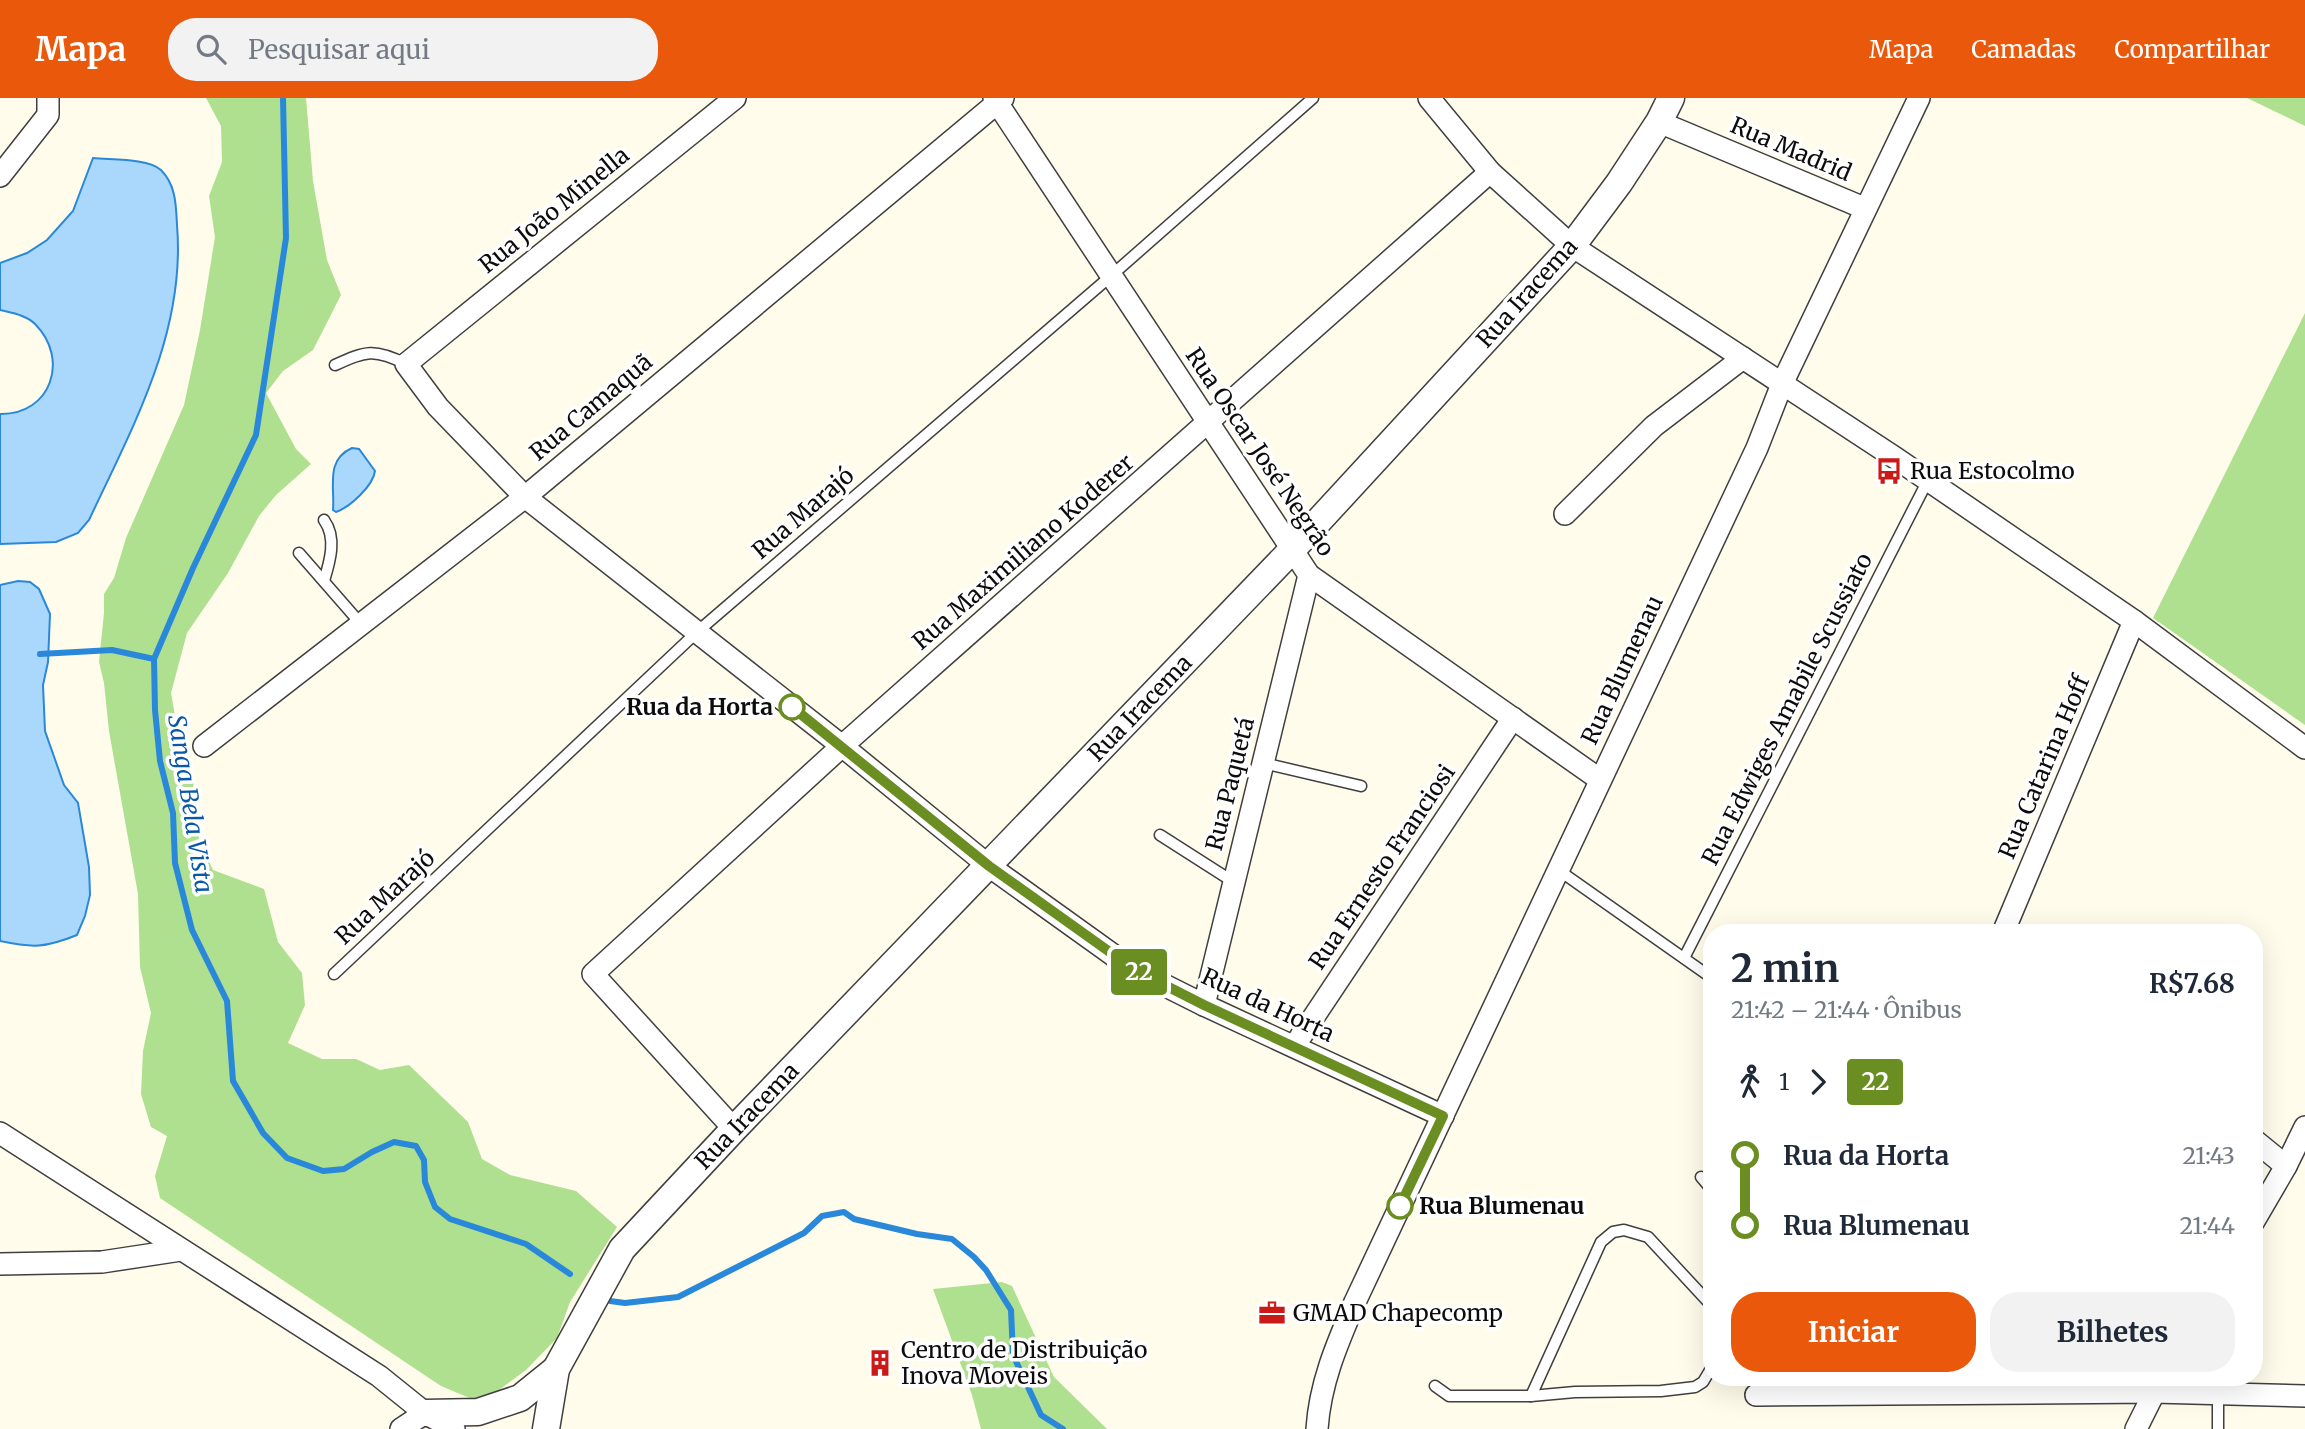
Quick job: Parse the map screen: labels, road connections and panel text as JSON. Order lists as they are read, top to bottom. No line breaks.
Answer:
{"streets":{"street":["Rua Madrid","Rua João Minella","Rua Iracema","Rua Camaquã","Rua Oscar José Negrão","Rua Maximiliano Koderer","Rua Blumenau","Rua Catarina Hoff","Rua Paquetá","Rua Ernesto Franciosi","Rua da Horta"],"lane":["Rua Marajó","Rua Edwiges Amabile Scussiato"]},"crossings":[["Rua Madrid","Rua Iracema"],["Rua Madrid","Rua Blumenau"],["Rua João Minella","Rua da Horta"],["Rua Iracema","Rua Oscar José Negrão"],["Rua Iracema","Rua Maximiliano Koderer"],["Rua Iracema","Rua da Horta"],["Rua Camaquã","Rua Oscar José Negrão"],["Rua Camaquã","Rua da Horta"],["Rua Oscar José Negrão","Rua Marajó"],["Rua Oscar José Negrão","Rua Maximiliano Koderer"],["Rua Oscar José Negrão","Rua Blumenau"],["Rua Oscar José Negrão","Rua Paquetá"],["Rua Oscar José Negrão","Rua Ernesto Franciosi"],["Rua Marajó","Rua da Horta"],["Rua Maximiliano Koderer","Rua da Horta"],["Rua Blumenau","Rua da Horta"],["Rua Paquetá","Rua da Horta"],["Rua Ernesto Franciosi","Rua da Horta"]],"water":["Sanga Bela Vista"],"places":{"bus stop":["Rua Estocolmo"],"other":["Rua da Horta","Rua Blumenau"],"office":["GMAD Chapecomp"],"building":["Centro de Distribuição Inova Moveis"]},"lines":["bus line 22"],"page":{"header":"Mapa","search":"Pesquisar aqui","nav":["Mapa","Camadas","Compartilhar"],"on_map":"22","heading":["2 min","21:42 – 21:44 · Ônibus","R$7.68"],"legs":["1","22"],"list":[{"name":"Rua da Horta","value":"21:43"},{"name":"Rua Blumenau","value":"21:44"}],"buttons":["Iniciar","Bilhetes"]}}
